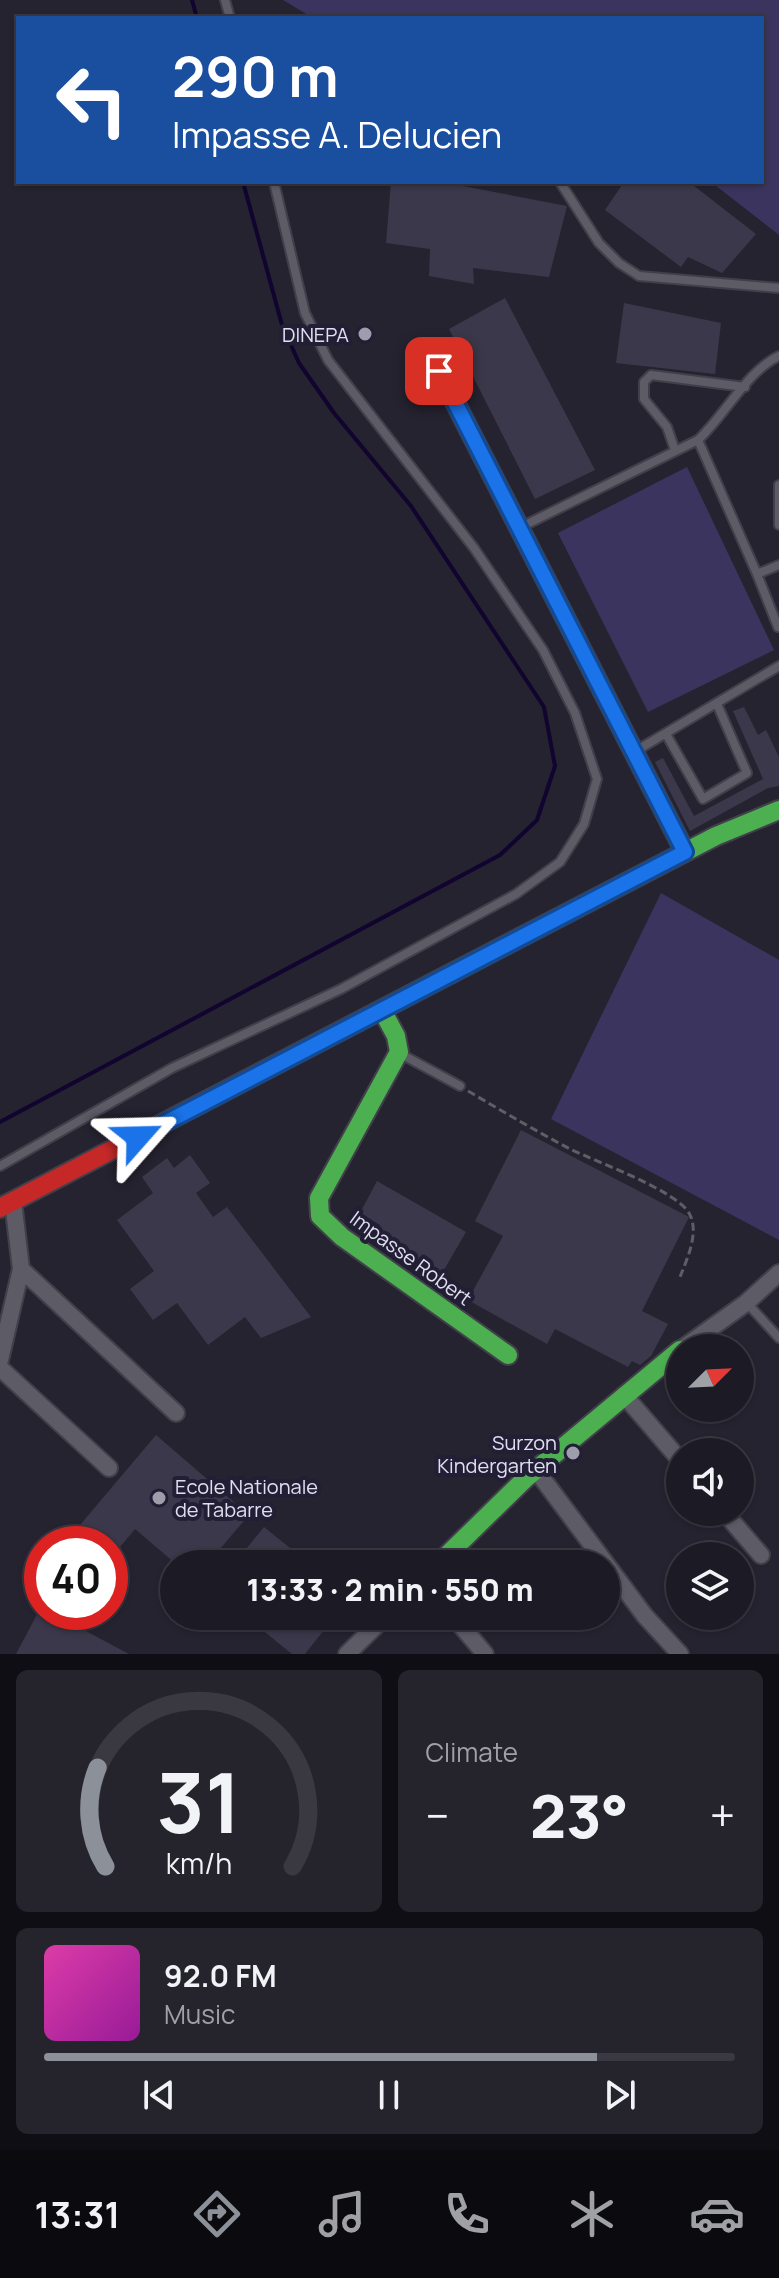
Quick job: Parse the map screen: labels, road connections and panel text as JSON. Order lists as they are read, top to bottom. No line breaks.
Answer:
{"streets":{"street":["Impasse Robert"]},"places":["DINEPA","Surzon Kindergarten","Ecole Nationale de Tabarre"],"north":"top right","page":{"turn":["290 m","Impasse A. Delucien"],"limit":"40","trip":"13:33 · 2 min · 550 m","tile":"Climate","heat":["−","23°","+"],"song":["92.0 FM","Music"],"tabs":"13:31","gauge":["31","km/h"]}}
